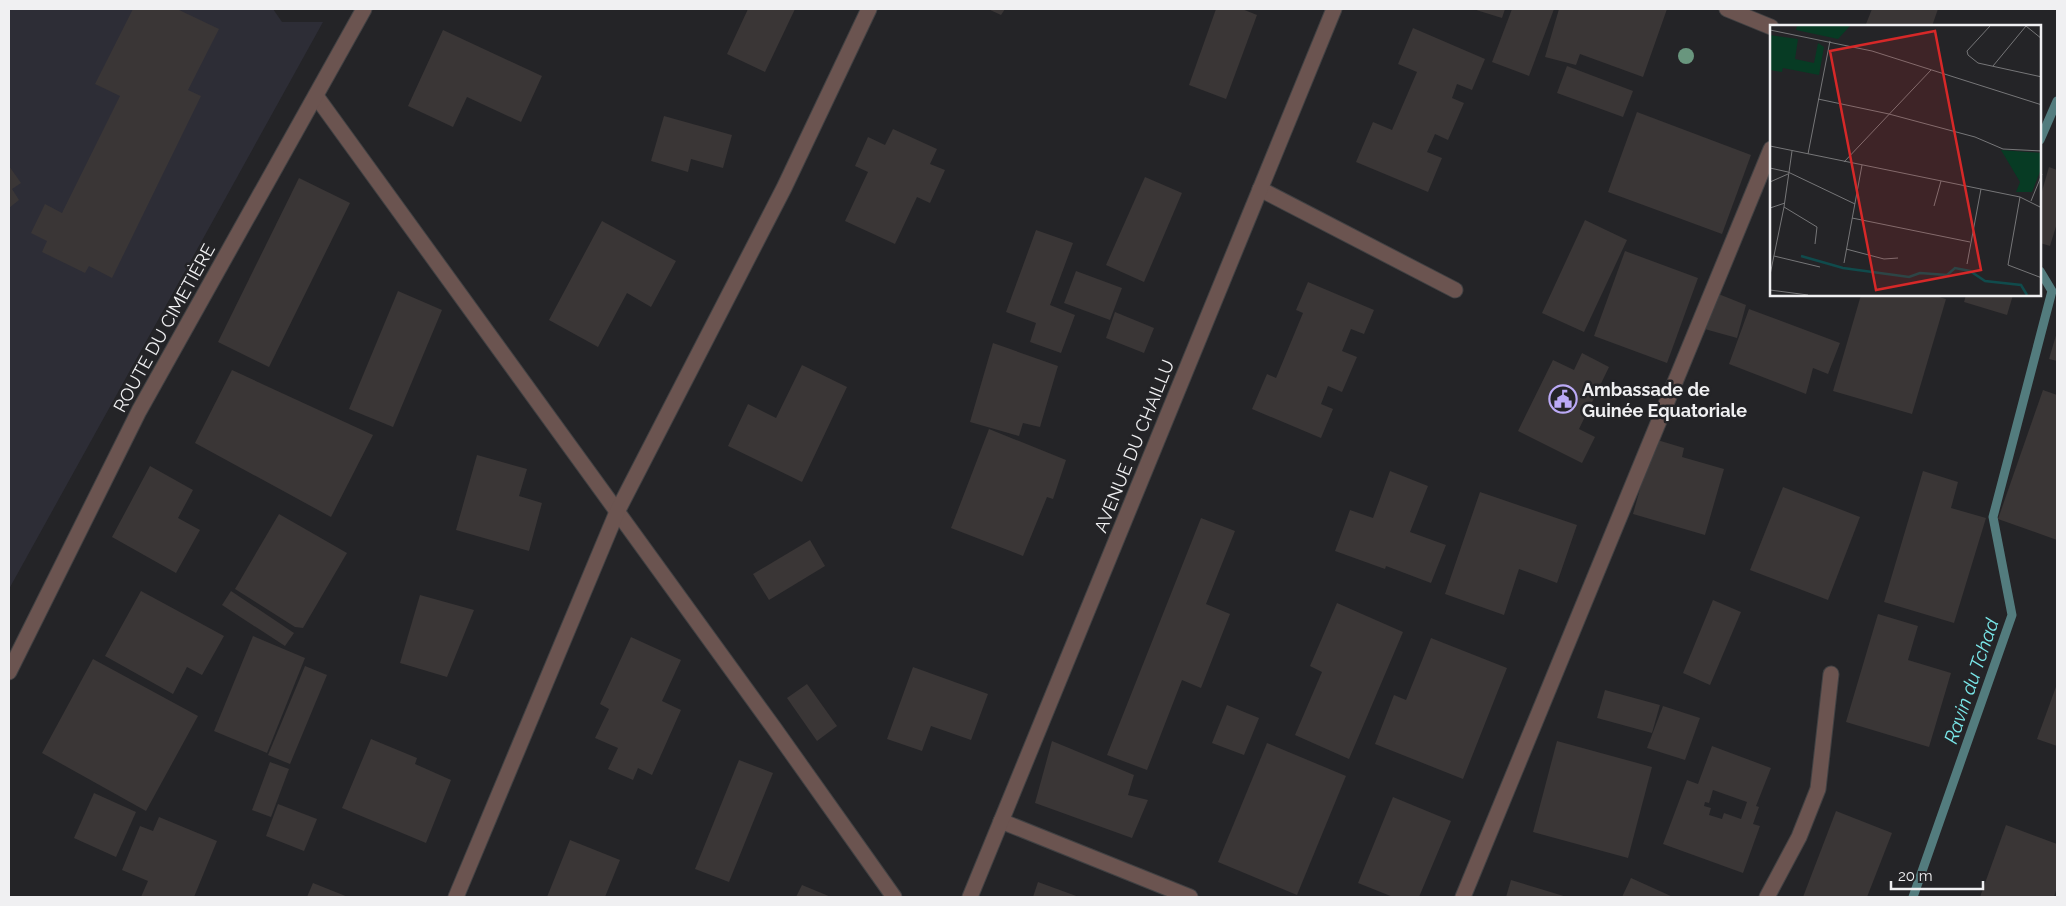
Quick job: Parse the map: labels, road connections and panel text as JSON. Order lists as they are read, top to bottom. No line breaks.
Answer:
{"streets":{"street":["ROUTE DU CIMETIÈRE","AVENUE DU CHAILLU"]},"water":["Ravin du Tchad"],"places":{"public building":["Ambassade de Guinée Equatoriale"]},"scale_bar":"20 m"}
